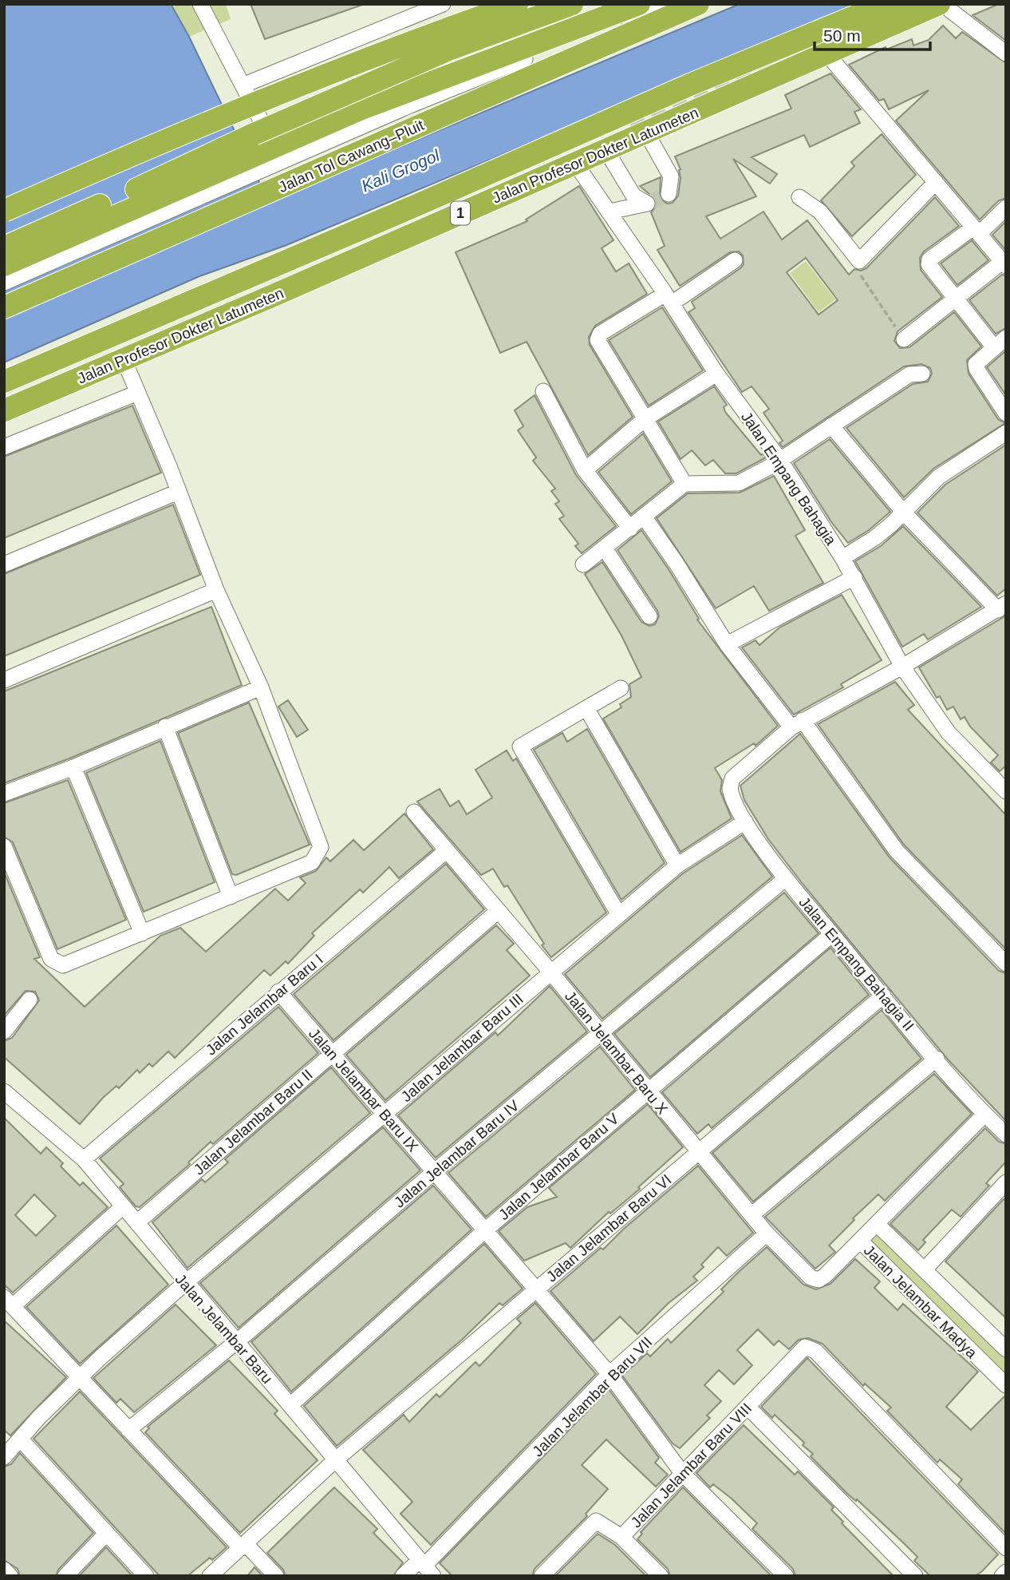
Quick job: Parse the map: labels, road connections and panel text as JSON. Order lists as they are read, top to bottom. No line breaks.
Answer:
{"streets":{"highway":["Jalan Profesor Dokter Latumeten","Jalan Tol Cawang–Pluit","1"],"street":["Jalan Empang Bahagia","Jalan Empang Bahagia II","Jalan Jelambar Baru I","Jalan Jelambar Baru III","Jalan Jelambar Baru X","Jalan Jelambar Baru IX","Jalan Jelambar Baru II","Jalan Jelambar Baru IV","Jalan Jelambar Baru V","Jalan Jelambar Baru VI","Jalan Jelambar Madya","Jalan Jelambar Baru","Jalan Jelambar Baru VII","Jalan Jelambar Baru VIII"]},"crossings":[["Jalan Profesor Dokter Latumeten","Jalan Empang Bahagia"],["Jalan Empang Bahagia II","Jalan Jelambar Baru III"],["Jalan Empang Bahagia II","Jalan Jelambar Baru IV"],["Jalan Empang Bahagia II","Jalan Jelambar Baru V"],["Jalan Empang Bahagia II","Jalan Jelambar Baru VI"],["Jalan Jelambar Baru I","Jalan Jelambar Baru X"],["Jalan Jelambar Baru I","Jalan Jelambar Baru IX"],["Jalan Jelambar Baru I","Jalan Jelambar Baru"],["Jalan Jelambar Baru III","Jalan Jelambar Baru X"],["Jalan Jelambar Baru III","Jalan Jelambar Baru IX"],["Jalan Jelambar Baru III","Jalan Jelambar Baru"],["Jalan Jelambar Baru X","Jalan Jelambar Baru II"],["Jalan Jelambar Baru X","Jalan Jelambar Baru IV"],["Jalan Jelambar Baru X","Jalan Jelambar Baru V"],["Jalan Jelambar Baru X","Jalan Jelambar Baru VI"],["Jalan Jelambar Baru X","Jalan Jelambar Madya"],["Jalan Jelambar Baru X","Jalan Jelambar Baru VII"],["Jalan Jelambar Baru IX","Jalan Jelambar Baru II"],["Jalan Jelambar Baru IX","Jalan Jelambar Baru IV"],["Jalan Jelambar Baru IX","Jalan Jelambar Baru V"],["Jalan Jelambar Baru IX","Jalan Jelambar Baru VI"],["Jalan Jelambar Baru IX","Jalan Jelambar Baru VII"],["Jalan Jelambar Baru IX","Jalan Jelambar Baru VIII"],["Jalan Jelambar Baru II","Jalan Jelambar Baru"],["Jalan Jelambar Baru IV","Jalan Jelambar Baru"],["Jalan Jelambar Baru V","Jalan Jelambar Baru"],["Jalan Jelambar Baru VI","Jalan Jelambar Baru"],["Jalan Jelambar Baru","Jalan Jelambar Baru VII"]],"water":["Kali Grogol"],"scale_bar":"50 m"}
